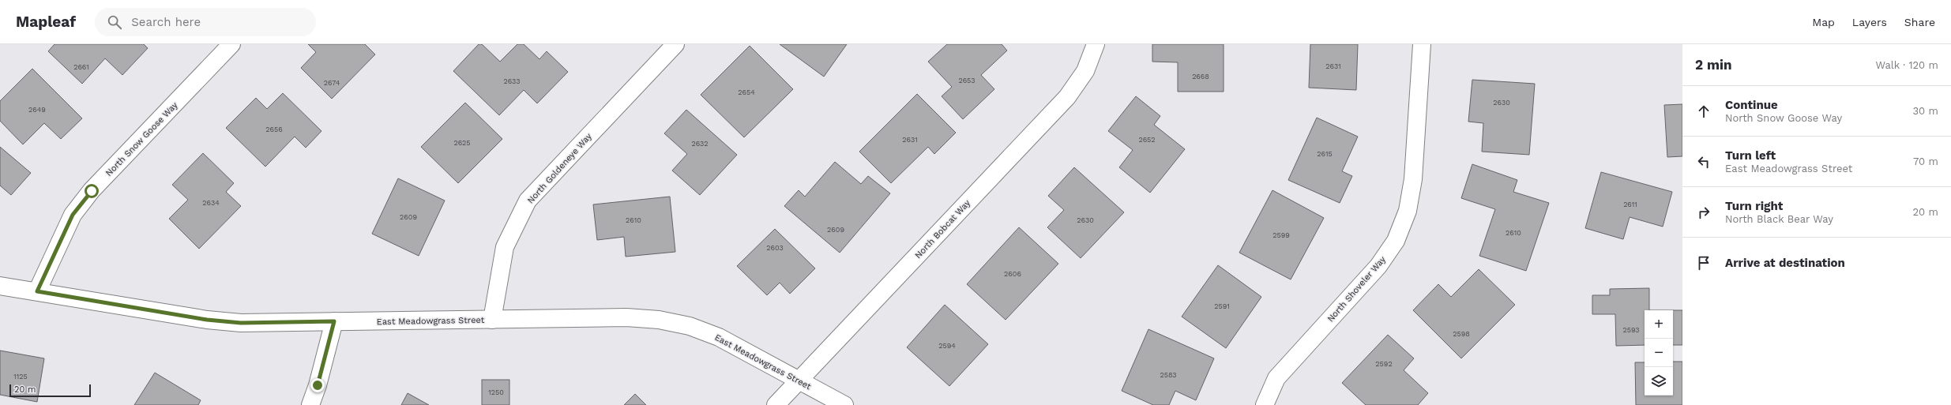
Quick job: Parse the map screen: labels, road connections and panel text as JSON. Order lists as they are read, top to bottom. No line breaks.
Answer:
{"streets":{"street":["North Snow Goose Way","North Goldeneye Way","North Bobcat Way","North Shoveler Way","East Meadowgrass Street"]},"crossings":[["North Snow Goose Way","East Meadowgrass Street"],["North Goldeneye Way","East Meadowgrass Street"],["North Bobcat Way","East Meadowgrass Street"]],"house_numbers":["2631","2661","2668","2653","2633","2674","2654","2630","2649","2656","2631","2652","2625","2632","2615","2634","2611","2609","2610","2630","2609","2610","2599","2603","2606","2591","2593","2598","2594","2592","2583","1125","1250"],"scale_bar":"20 m","page":{"header":"Mapleaf","search":"Search here","nav":["Map","Layers","Share"],"heading":["2 min","Walk · 120 m"],"list":[["Continue","North Snow Goose Way","30 m"],["Turn left","East Meadowgrass Street","70 m"],["Turn right","North Black Bear Way","20 m"],"Arrive at destination"],"map_buttons":["+","−"],"scale":"20 m"}}
